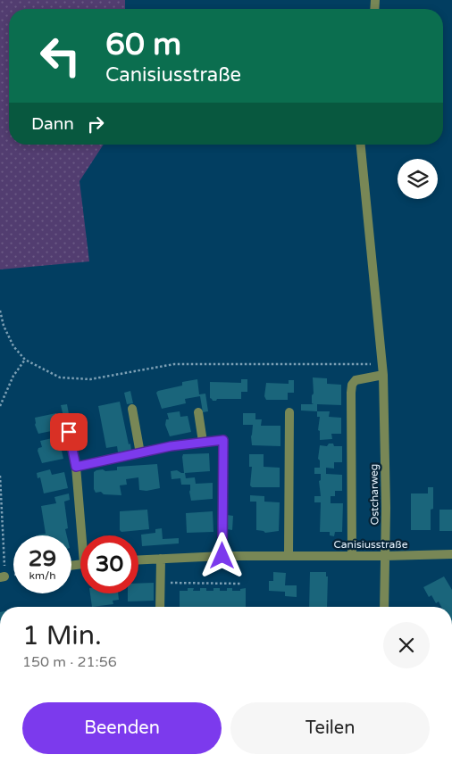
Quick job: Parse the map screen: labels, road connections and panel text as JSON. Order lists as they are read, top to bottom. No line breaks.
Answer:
{"streets":{"street":["Ostcharweg","Canisiusstraße"]},"crossings":[["Ostcharweg","Canisiusstraße"]],"page":{"turn":["60 m","Canisiusstraße"],"then":"Dann","speed":"29 km/h","limit":"30","heading":["1 Min.","150 m · 21:56"],"buttons":["Beenden","Teilen"]}}
